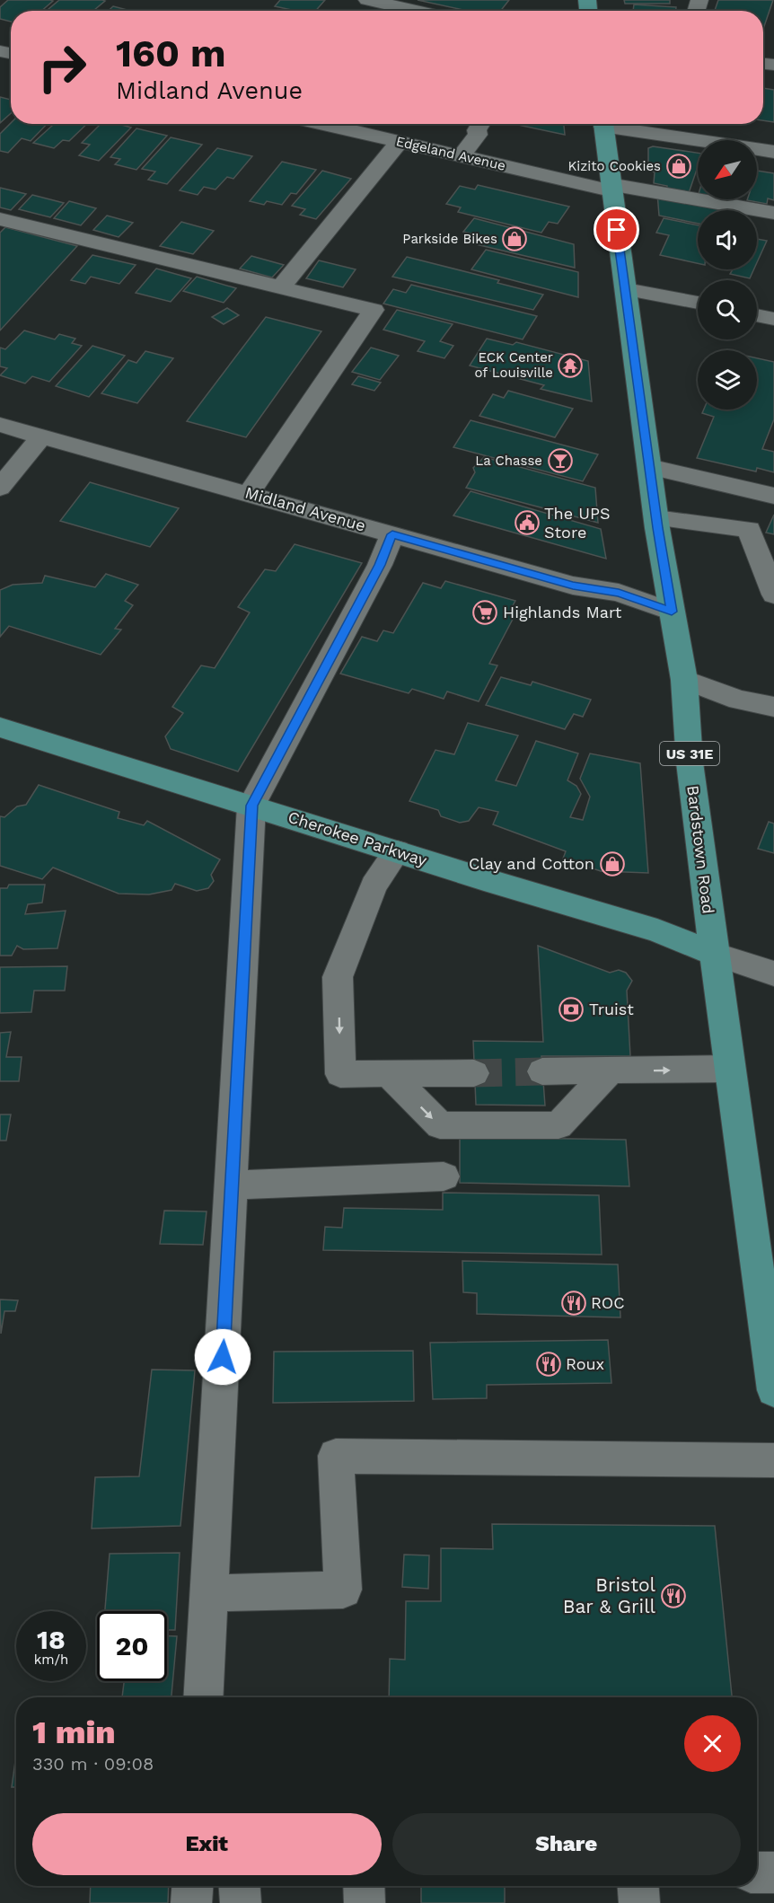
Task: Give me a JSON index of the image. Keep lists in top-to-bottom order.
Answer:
{
  "streets": {
    "main road": ["US 31E", "Cherokee Parkway", "Bardstown Road"],
    "street": ["Edgeland Avenue", "Midland Avenue"]
  },
  "crossings": [
    ["Edgeland Avenue", "Bardstown Road"],
    ["Midland Avenue", "Bardstown Road"],
    ["Cherokee Parkway", "Bardstown Road"]
  ],
  "places": {
    "shop": ["Kizito Cookies", "Parkside Bikes", "Clay and Cotton"],
    "temple": ["ECK Center of Louisville"],
    "bar": ["La Chasse"],
    "public building": ["The UPS Store"],
    "supermarket": ["Highlands Mart"],
    "bank": ["Truist"],
    "restaurant": ["ROC", "Roux", "Bristol Bar & Grill"]
  },
  "north": "bottom left",
  "page": {
    "turn": ["160 m", "Midland Avenue"],
    "speed": "18 km/h",
    "limit": "20",
    "heading": ["1 min", "330 m · 09:08"],
    "buttons": ["Exit", "Share"]
  }
}
